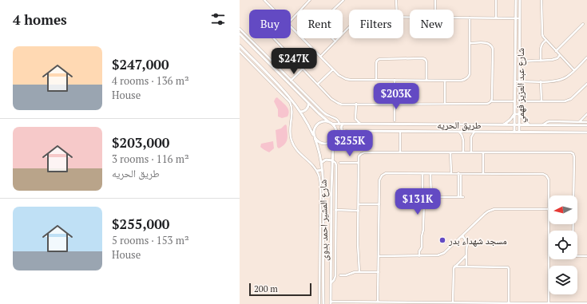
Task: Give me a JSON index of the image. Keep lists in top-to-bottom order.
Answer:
{
  "streets": {
    "street": ["شارع عبد العزيز فهمي", "طريق الحريه", "شارع المشير احمد بدوى"]
  },
  "crossings": [
    ["شارع عبد العزيز فهمي", "طريق الحريه"],
    ["طريق الحريه", "شارع المشير احمد بدوى"]
  ],
  "places": ["مسجد شهداء بدر"],
  "scale_bar": "200 m",
  "north": "left",
  "page": {
    "heading": "4 homes",
    "chip": [
      "Buy",
      "Rent",
      "Filters",
      "New"
    ],
    "list": [
      {
        "name": "$247,000",
        "note": "4 rooms · 136 m² · House"
      },
      {
        "name": "$203,000",
        "note": "3 rooms · 116 m² · طريق الحريه"
      },
      {
        "name": "$255,000",
        "note": "5 rooms · 153 m² · House"
      }
    ],
    "price": [
      "$247K",
      "$203K",
      "$255K",
      "$131K"
    ],
    "scale": "200 m"
  }
}
